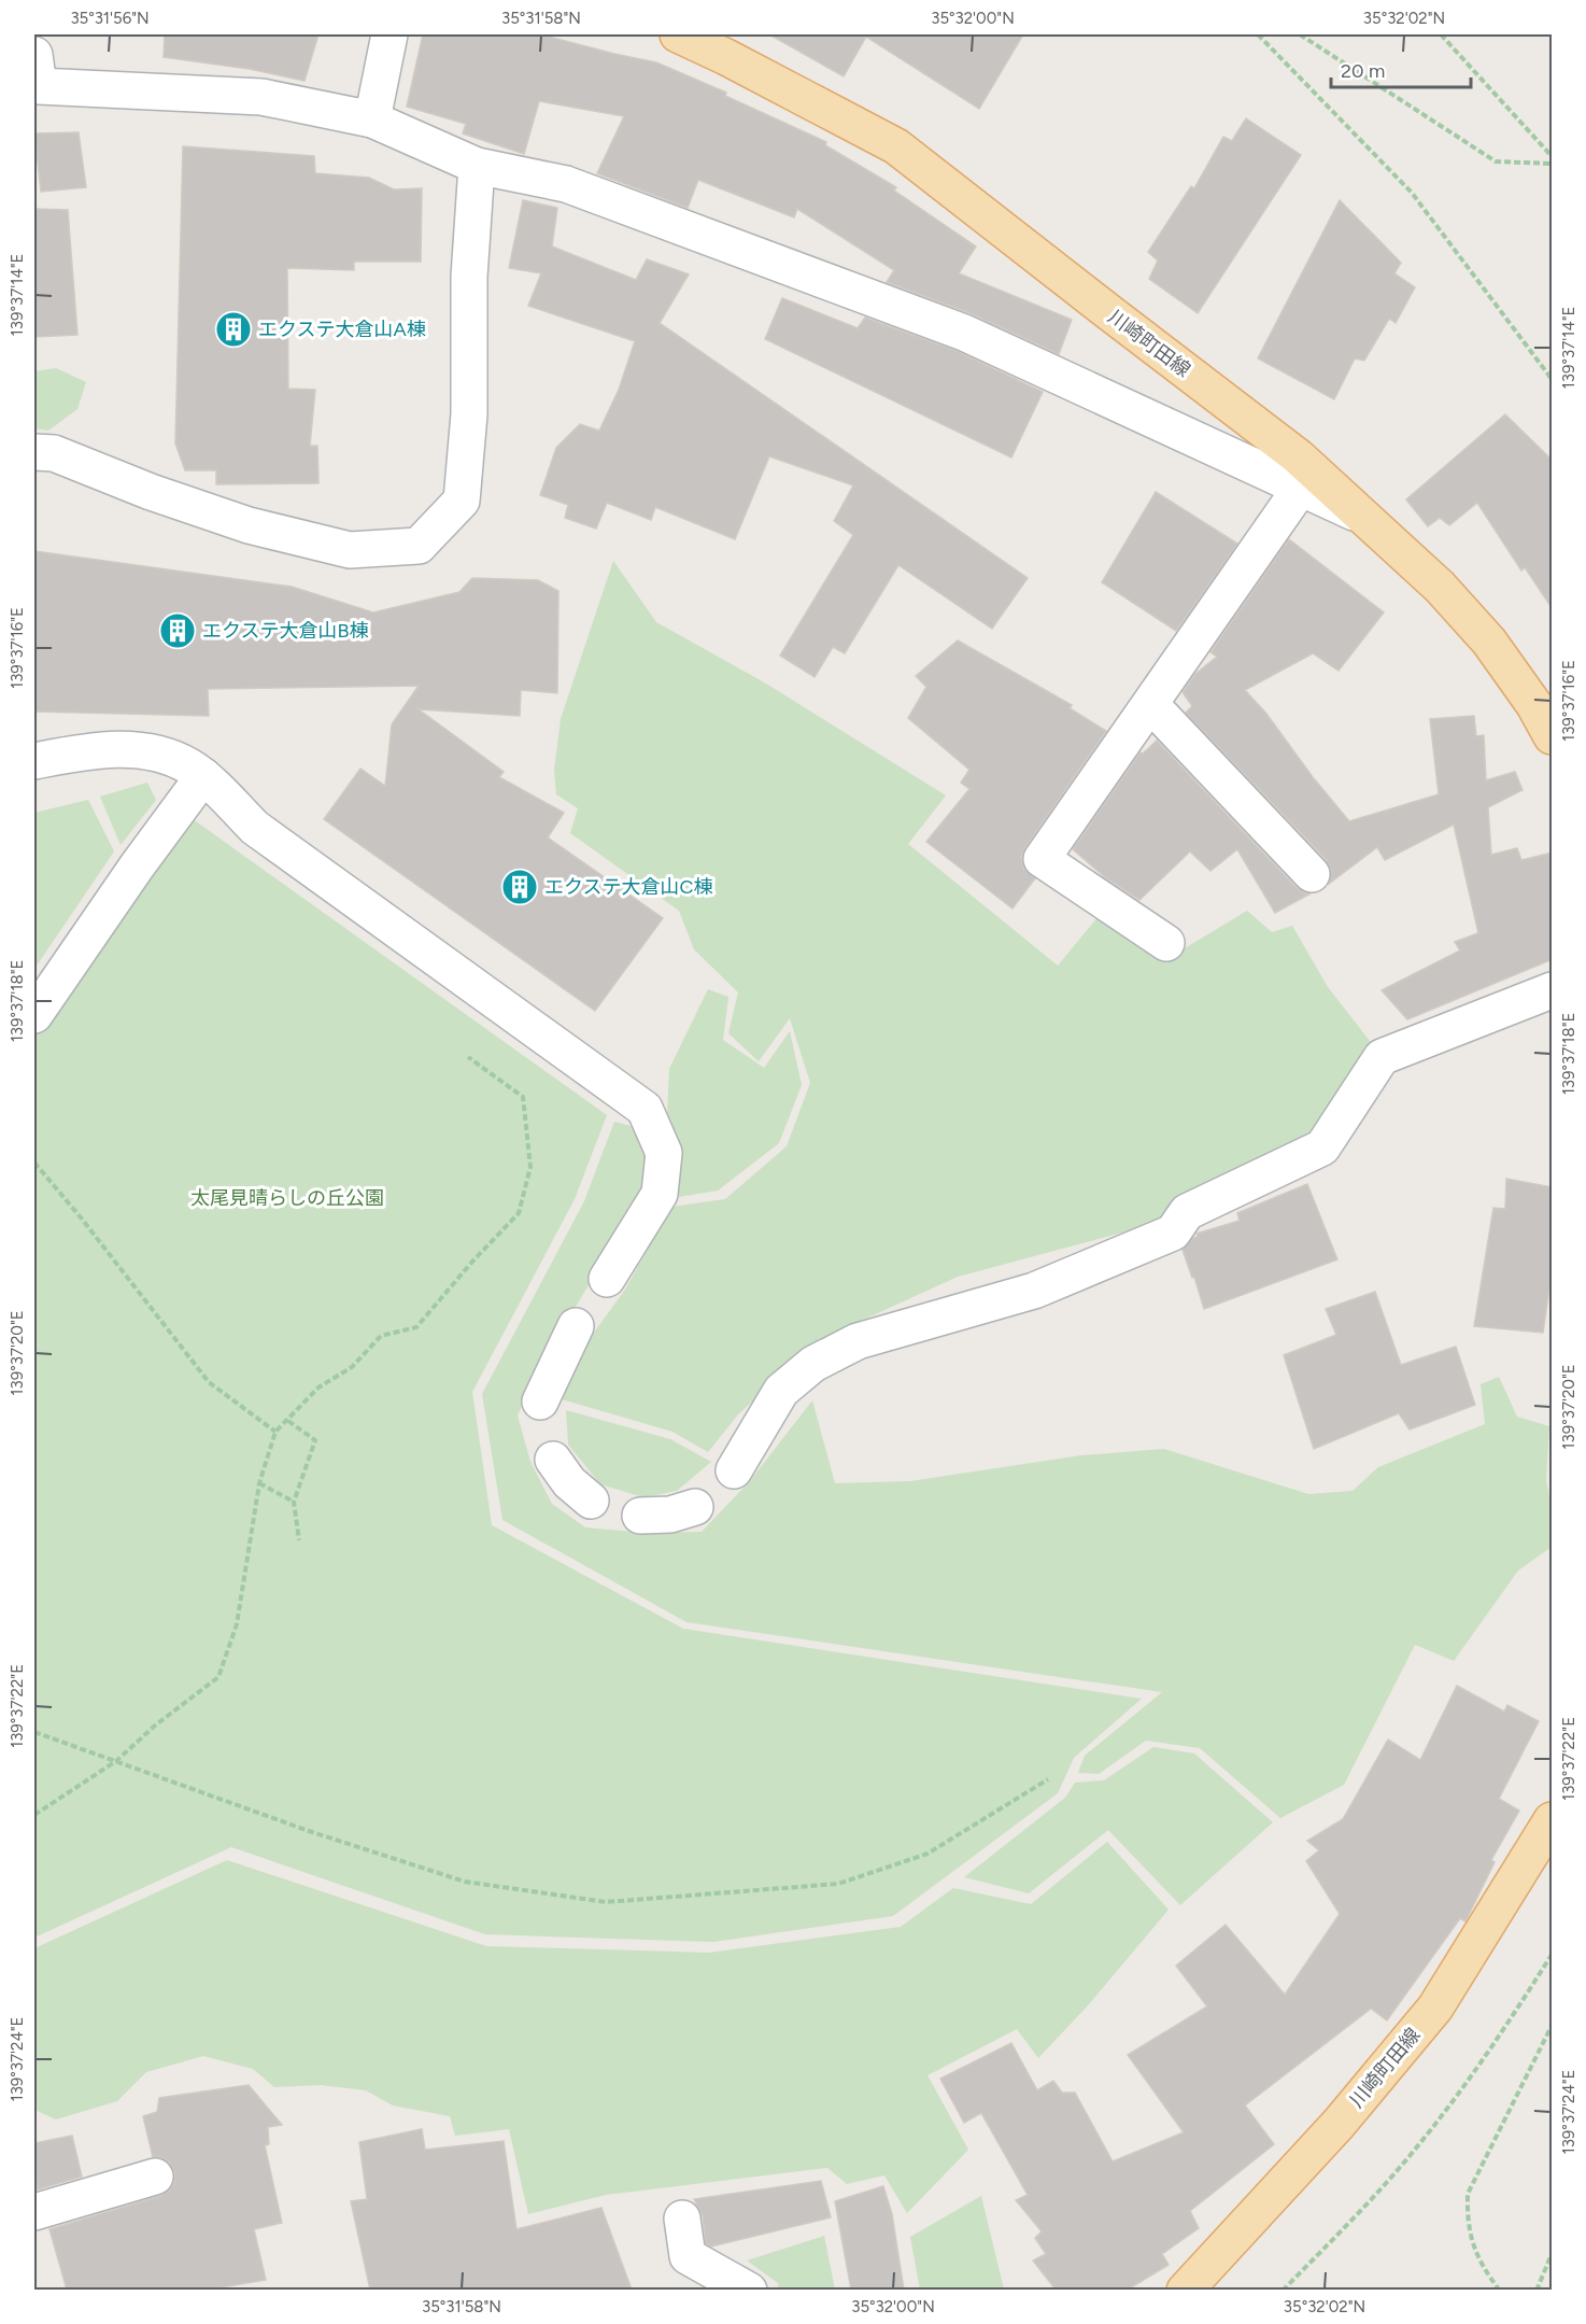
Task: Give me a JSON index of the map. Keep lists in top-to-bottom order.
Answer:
{
  "streets": {
    "main road": ["川崎町田線"]
  },
  "parks": ["太尾見晴らしの丘公園"],
  "places": {
    "building": ["エクステ大倉山A棟", "エクステ大倉山B棟", "エクステ大倉山C棟"]
  },
  "scale_bar": "20 m",
  "coordinates": [
    "35°31'56\"N",
    "35°31'58\"N",
    "35°32'00\"N",
    "35°32'02\"N",
    "139°37'14\"E",
    "139°37'16\"E",
    "139°37'18\"E",
    "139°37'20\"E",
    "139°37'22\"E",
    "139°37'24\"E"
  ]
}
